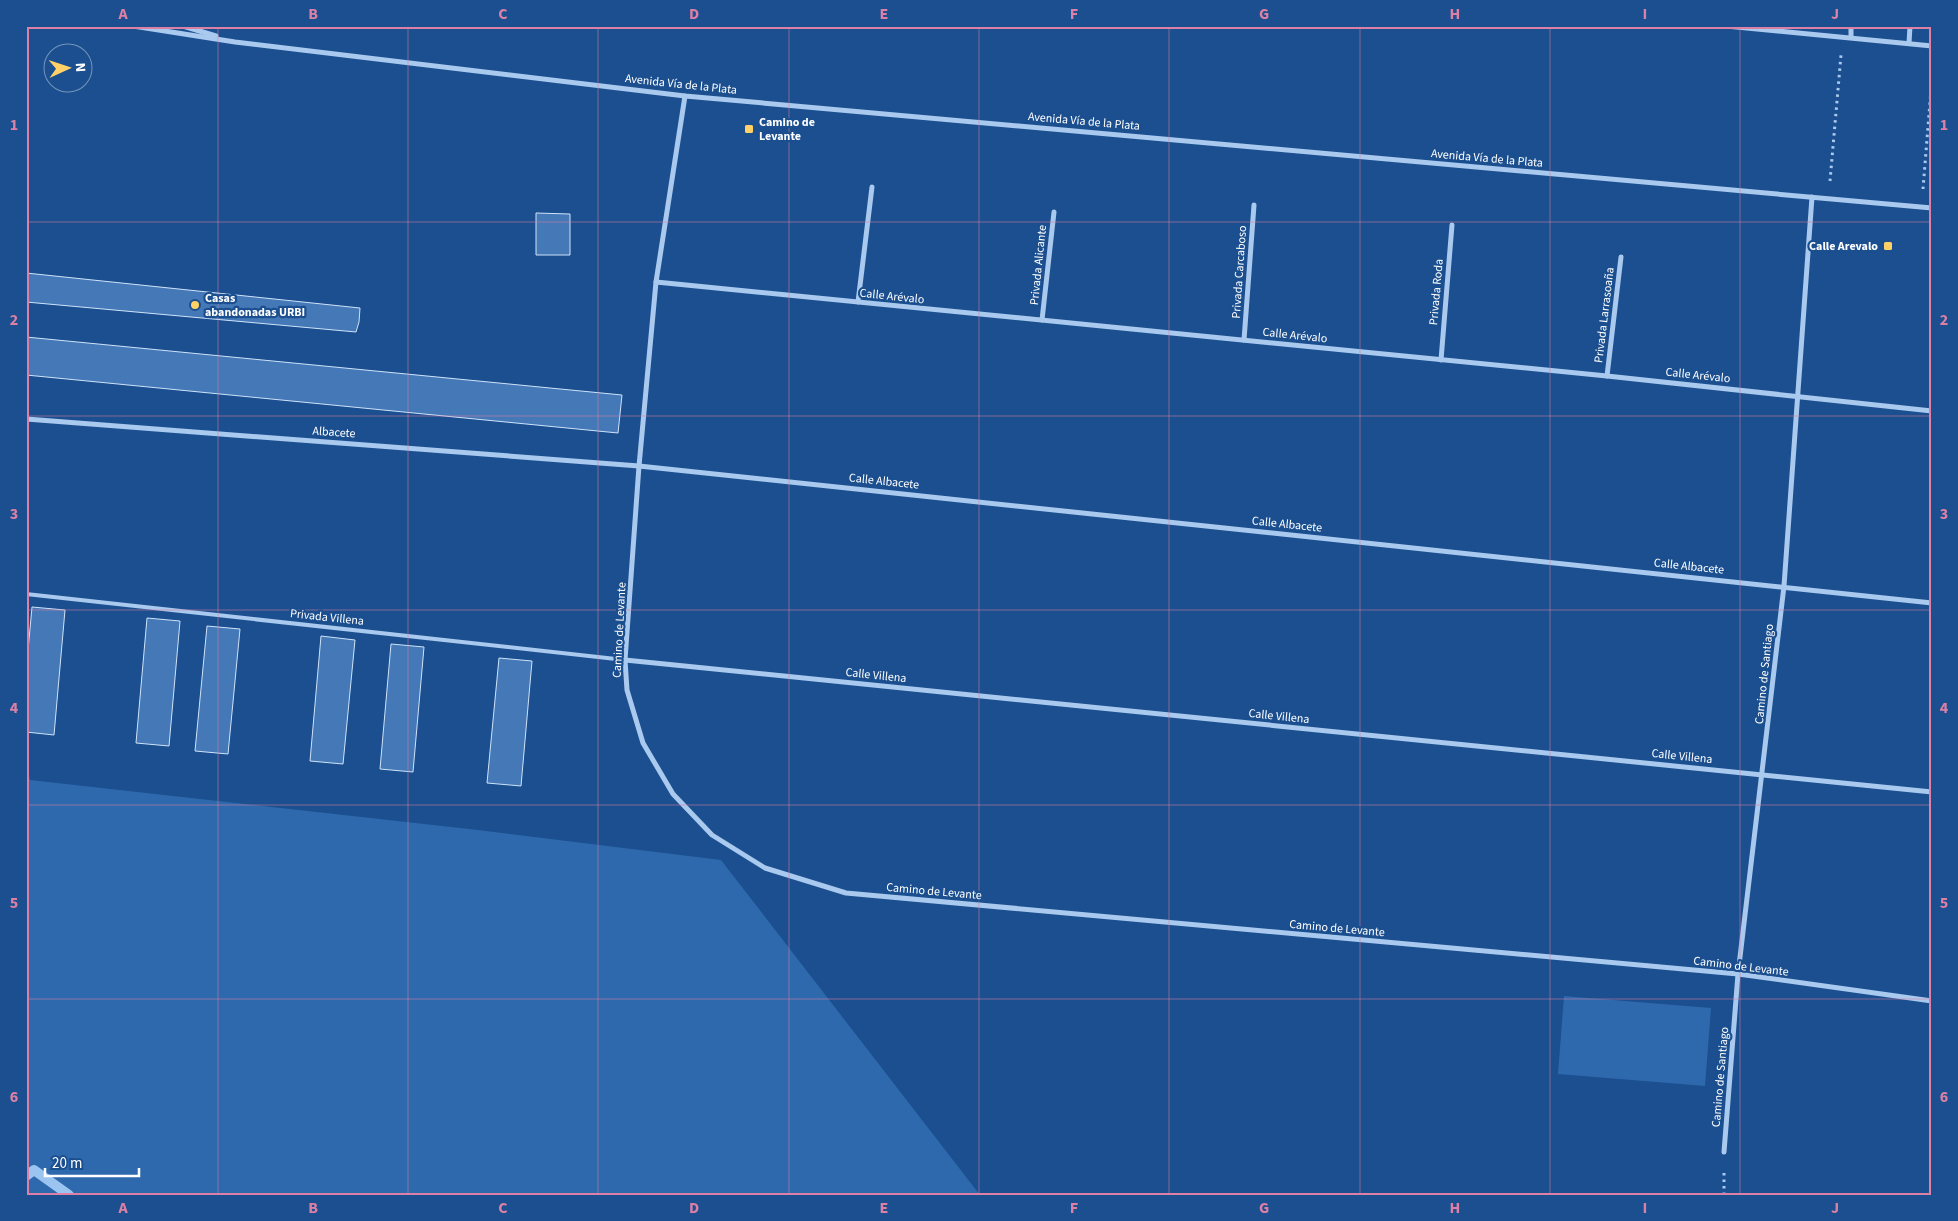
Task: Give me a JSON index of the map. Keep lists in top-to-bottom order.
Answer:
{
  "streets": {
    "street": [
      "Avenida Vía de la Plata",
      "Privada Alicante",
      "Privada Carcaboso",
      "Privada Roda",
      "Calle Arévalo",
      "Privada Larrasoaña",
      "Albacete",
      "Calle Albacete",
      "Camino de Levante",
      "Camino de Santiago",
      "Calle Villena"
    ],
    "lane": ["Privada Villena"]
  },
  "crossings": [
    ["Avenida Vía de la Plata", "Camino de Levante"],
    ["Avenida Vía de la Plata", "Camino de Santiago"],
    ["Privada Alicante", "Calle Arévalo"],
    ["Privada Carcaboso", "Calle Arévalo"],
    ["Privada Roda", "Calle Arévalo"],
    ["Calle Arévalo", "Privada Larrasoaña"],
    ["Calle Arévalo", "Camino de Levante"],
    ["Calle Arévalo", "Camino de Santiago"],
    ["Albacete", "Calle Albacete"],
    ["Albacete", "Camino de Levante"],
    ["Calle Albacete", "Camino de Levante"],
    ["Calle Albacete", "Camino de Santiago"],
    ["Privada Villena", "Camino de Levante"],
    ["Privada Villena", "Calle Villena"],
    ["Camino de Levante", "Camino de Santiago"],
    ["Camino de Levante", "Calle Villena"],
    ["Camino de Santiago", "Calle Villena"]
  ],
  "places": {
    "transit": ["Camino de Levante", "Calle Arevalo"],
    "other": ["Casas abandonadas URBI"]
  },
  "scale_bar": "20 m",
  "north": "right",
  "grid": {
    "columns": [
      "A",
      "B",
      "C",
      "D",
      "E",
      "F",
      "G",
      "H",
      "I",
      "J"
    ],
    "rows": [
      "1",
      "2",
      "3",
      "4",
      "5",
      "6"
    ]
  }
}
